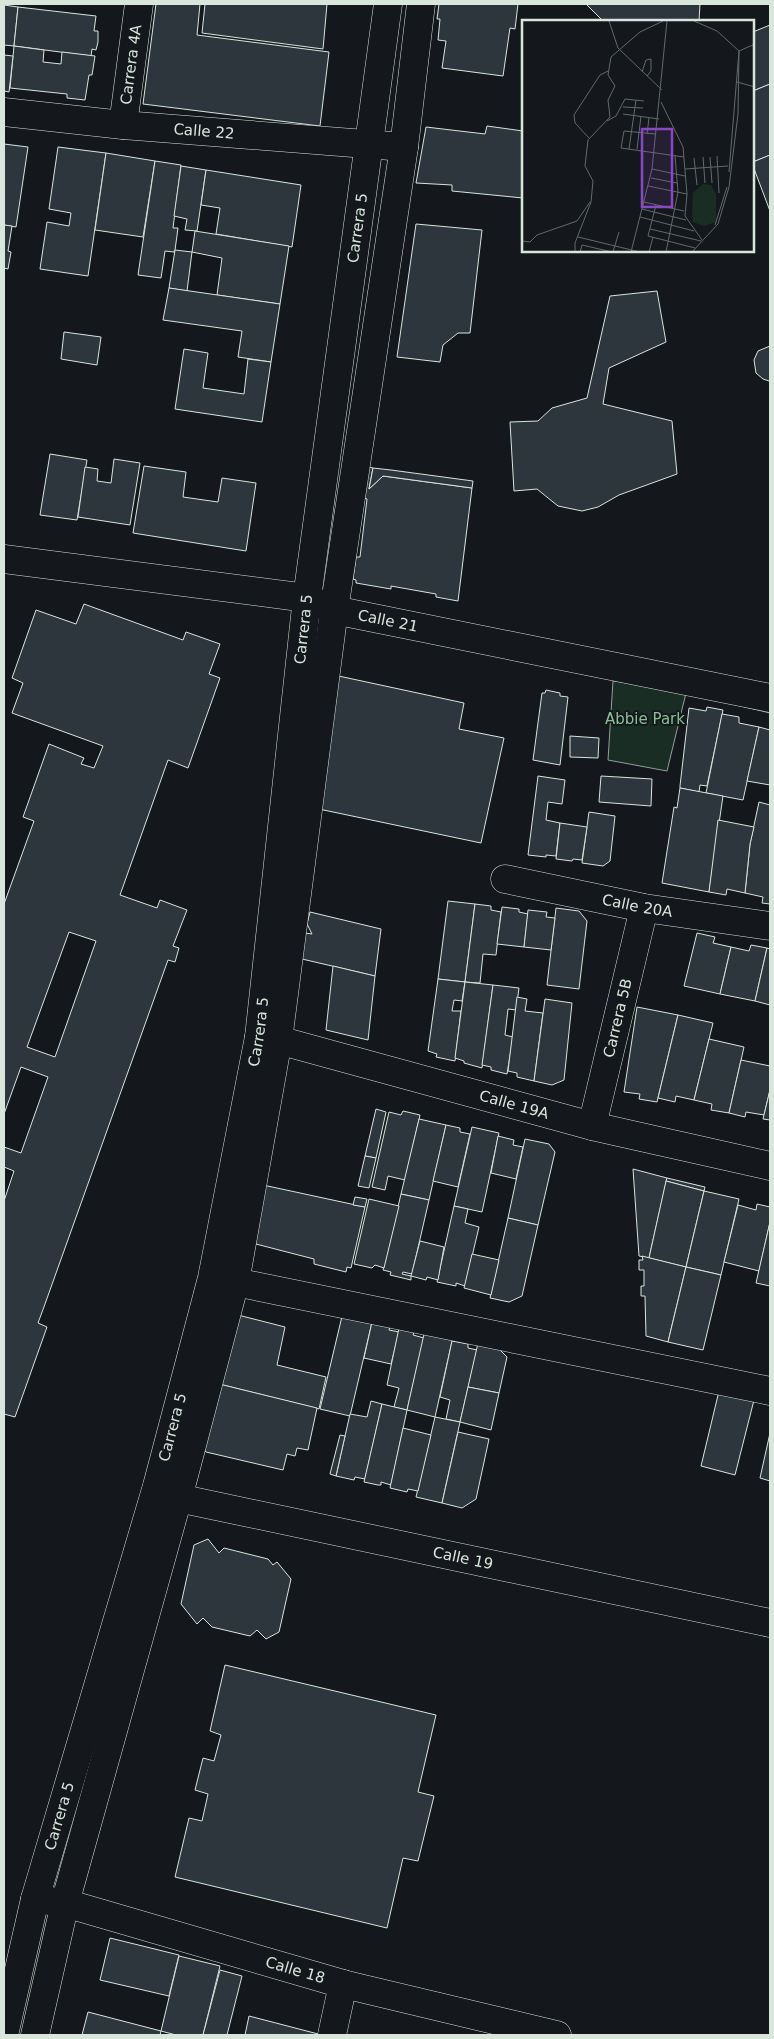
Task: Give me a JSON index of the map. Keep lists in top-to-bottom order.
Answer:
{
  "streets": {
    "street": [
      "Carrera 4A",
      "Calle 22",
      "Carrera 5",
      "Calle 21",
      "Calle 20A",
      "Carrera 5B",
      "Calle 19A",
      "Calle 19",
      "Calle 18"
    ]
  },
  "crossings": [
    ["Carrera 4A", "Calle 22"],
    ["Calle 22", "Carrera 5"],
    ["Carrera 5", "Calle 21"],
    ["Carrera 5", "Calle 19A"],
    ["Carrera 5", "Calle 19"],
    ["Carrera 5", "Calle 18"],
    ["Calle 20A", "Carrera 5B"],
    ["Carrera 5B", "Calle 19A"]
  ],
  "parks": ["Abbie Park"]
}
